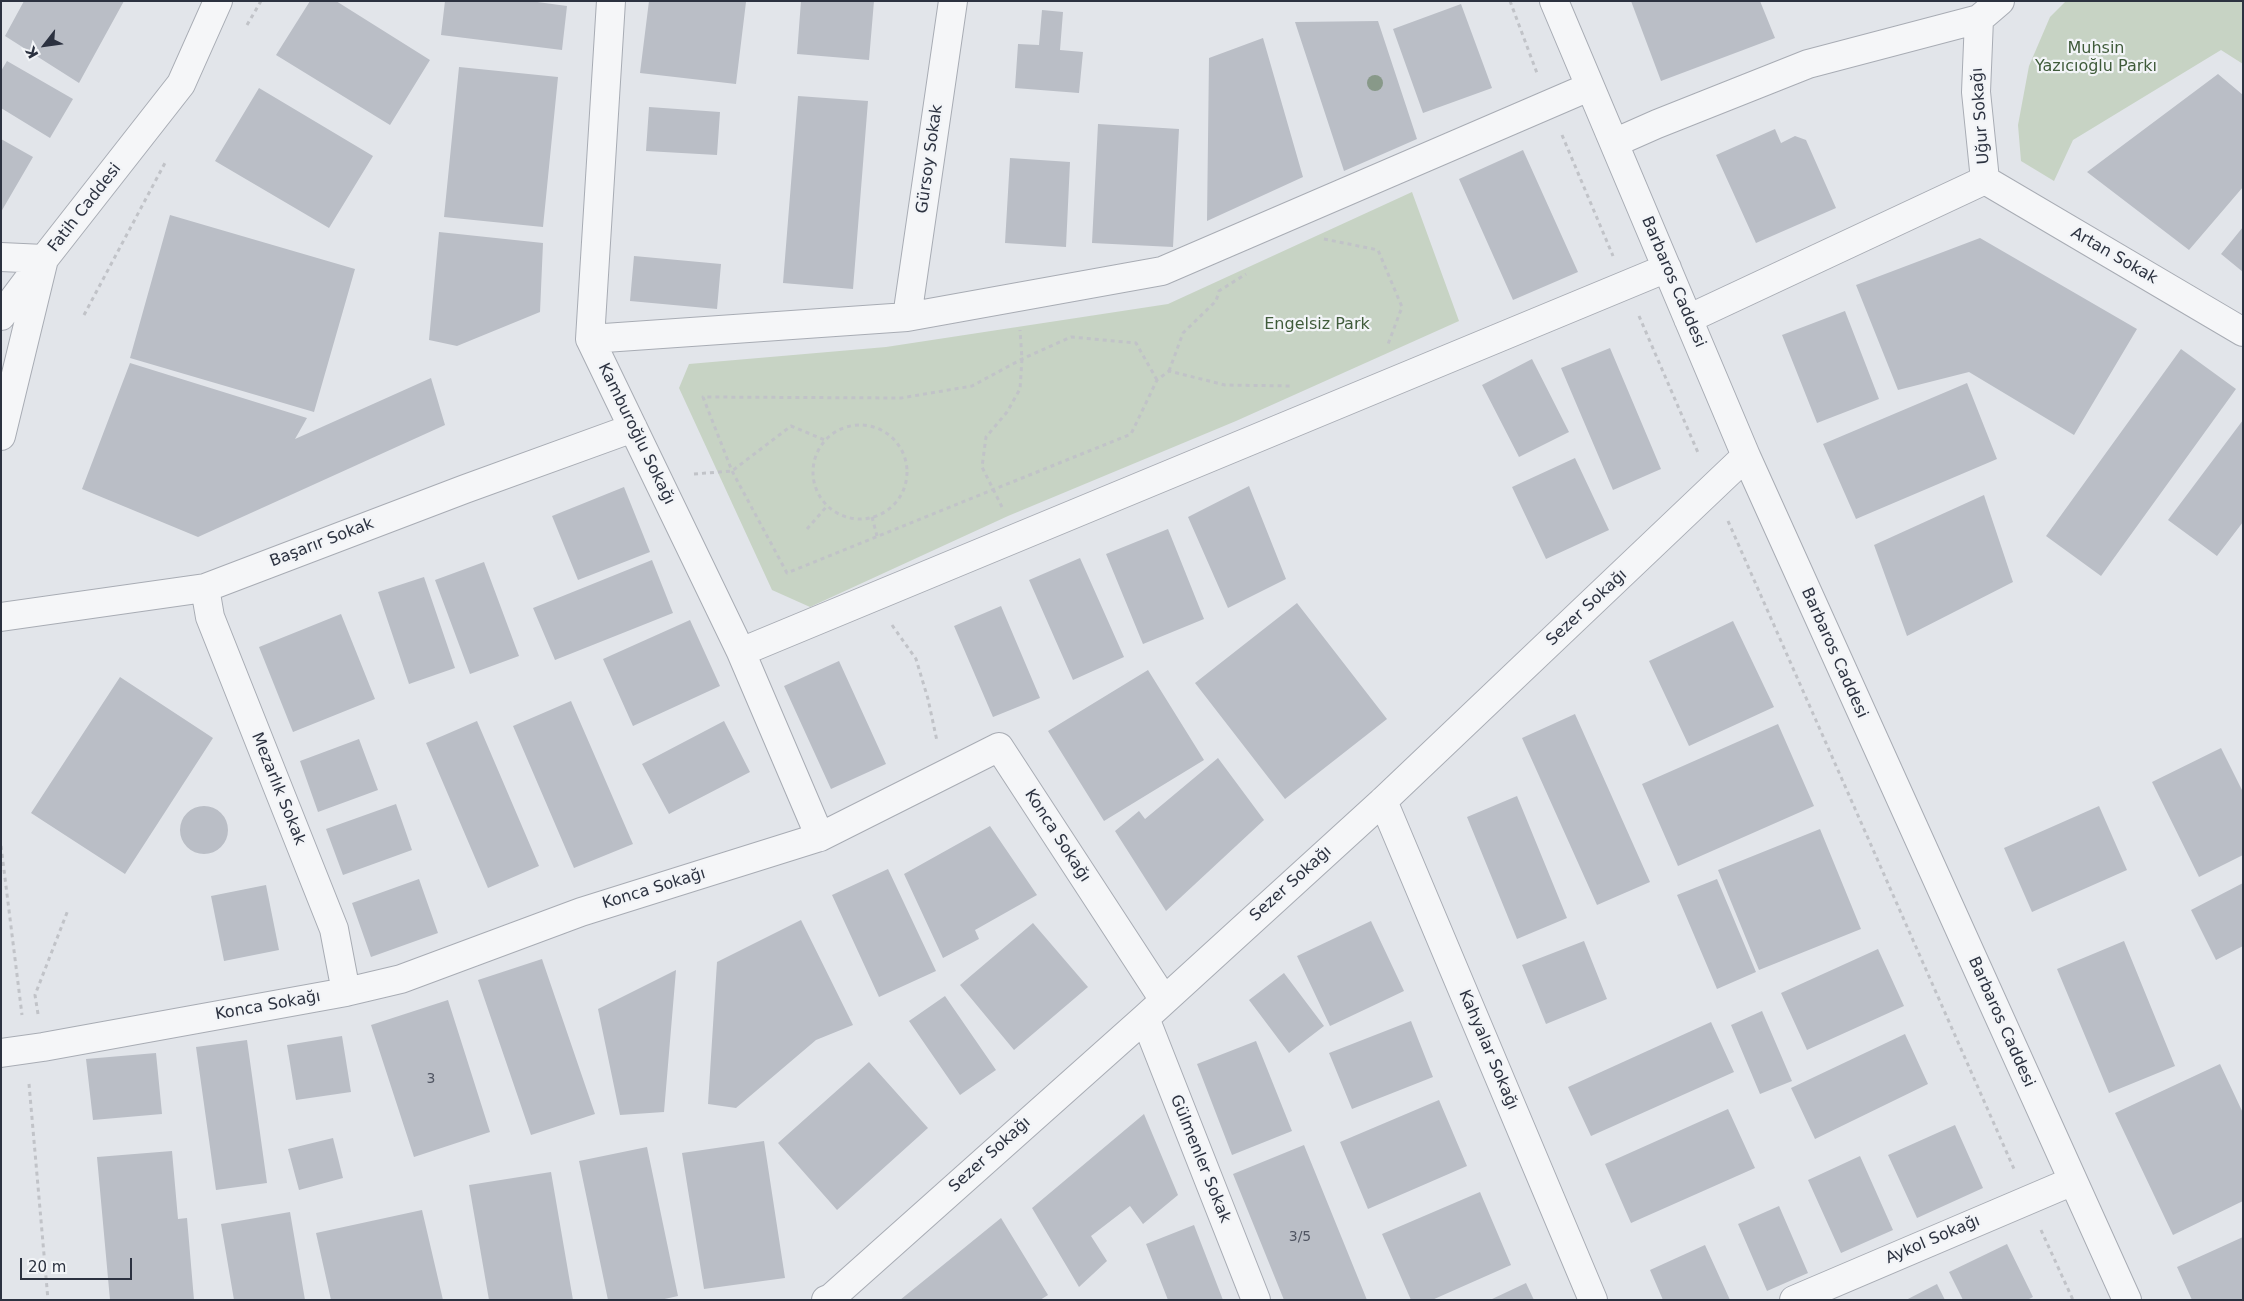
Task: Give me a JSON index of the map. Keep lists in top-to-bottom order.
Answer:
{
  "streets": {
    "street": [
      "Uğur Sokağı",
      "Gürsoy Sokak",
      "Fatih Caddesi",
      "Artan Sokak",
      "Barbaros Caddesi",
      "Kamburoğlu Sokağı",
      "Başarır Sokak",
      "Sezer Sokağı",
      "Mezarlık Sokak",
      "Konca Sokağı",
      "Kahyalar Sokağı",
      "Gülmenler Sokak",
      "Aykol Sokağı"
    ]
  },
  "crossings": [
    ["Uğur Sokağı", "Artan Sokak"],
    ["Barbaros Caddesi", "Sezer Sokağı"],
    ["Barbaros Caddesi", "Aykol Sokağı"],
    ["Kamburoğlu Sokağı", "Başarır Sokak"],
    ["Kamburoğlu Sokağı", "Konca Sokağı"],
    ["Başarır Sokak", "Mezarlık Sokak"],
    ["Sezer Sokağı", "Konca Sokağı"],
    ["Sezer Sokağı", "Kahyalar Sokağı"],
    ["Sezer Sokağı", "Gülmenler Sokak"],
    ["Mezarlık Sokak", "Konca Sokağı"],
    ["Konca Sokağı", "Gülmenler Sokak"]
  ],
  "parks": ["Muhsin Yazıcıoğlu Parkı", "Engelsiz Park"],
  "house_numbers": ["3", "3/5"],
  "scale_bar": "20 m",
  "north": "bottom left"
}
